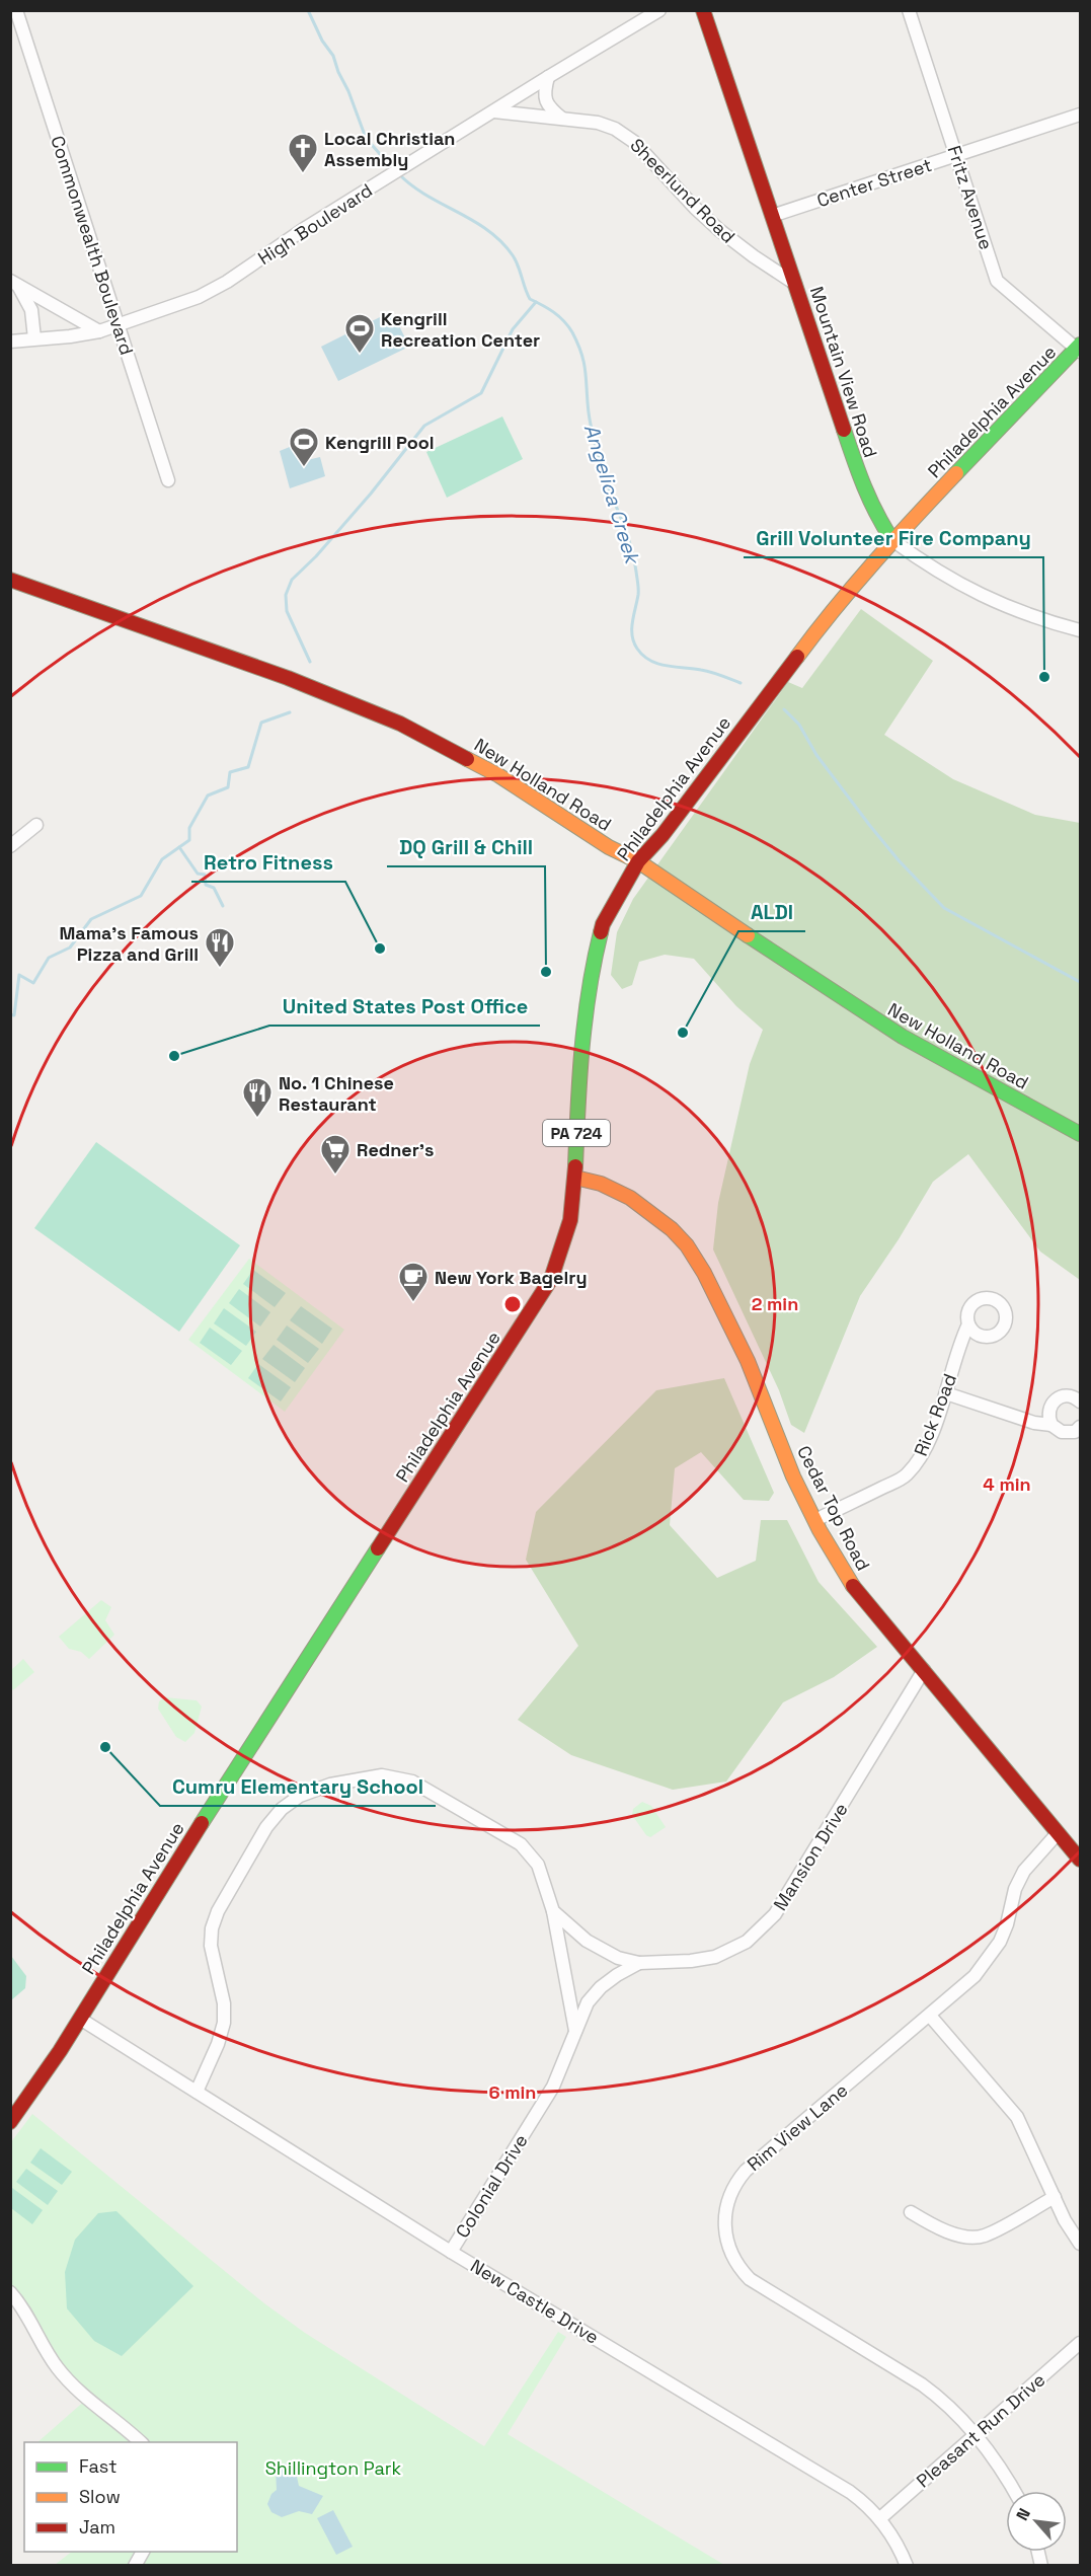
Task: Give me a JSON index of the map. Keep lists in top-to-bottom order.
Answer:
{
  "streets": {
    "main road": [
      "Mountain View Road",
      "Philadelphia Avenue",
      "New Holland Road",
      "PA 724",
      "Cedar Top Road"
    ],
    "street": [
      "Center Street",
      "Sheerlund Road",
      "Fritz Avenue",
      "High Boulevard",
      "Commonwealth Boulevard",
      "Rick Road",
      "Mansion Drive",
      "Rim View Lane",
      "Colonial Drive",
      "New Castle Drive",
      "Pleasant Run Drive"
    ]
  },
  "crossings": [
    ["Center Street", "Fritz Avenue"],
    ["Center Street", "Mountain View Road"],
    ["Sheerlund Road", "High Boulevard"],
    ["Sheerlund Road", "Mountain View Road"],
    ["Fritz Avenue", "Philadelphia Avenue"],
    ["High Boulevard", "Commonwealth Boulevard"],
    ["Mountain View Road", "Philadelphia Avenue"],
    ["Philadelphia Avenue", "New Holland Road"],
    ["Philadelphia Avenue", "Cedar Top Road"],
    ["Philadelphia Avenue", "New Castle Drive"],
    ["Rick Road", "Cedar Top Road"],
    ["Cedar Top Road", "Mansion Drive"],
    ["Cedar Top Road", "Rim View Lane"],
    ["Mansion Drive", "Colonial Drive"],
    ["Rim View Lane", "Pleasant Run Drive"],
    ["Colonial Drive", "New Castle Drive"],
    ["New Castle Drive", "Pleasant Run Drive"]
  ],
  "water": ["Angelica Creek"],
  "parks": ["Shillington Park"],
  "places": {
    "church": ["Local Christian Assembly"],
    "sports": ["Kengrill Recreation Center", "Kengrill Pool"],
    "other": [
      "Grill Volunteer Fire Company",
      "Retro Fitness",
      "DQ Grill & Chill",
      "ALDI",
      "United States Post Office",
      "Cumru Elementary School"
    ],
    "restaurant": ["Mama's Famous Pizza and Grill", "No. 1 Chinese Restaurant"],
    "supermarket": ["Redner's"],
    "cafe": ["New York Bagelry"]
  },
  "legend": ["Fast", "Slow", "Jam"],
  "north": "top left",
  "rings": ["2 min", "4 min", "6 min"]
}
